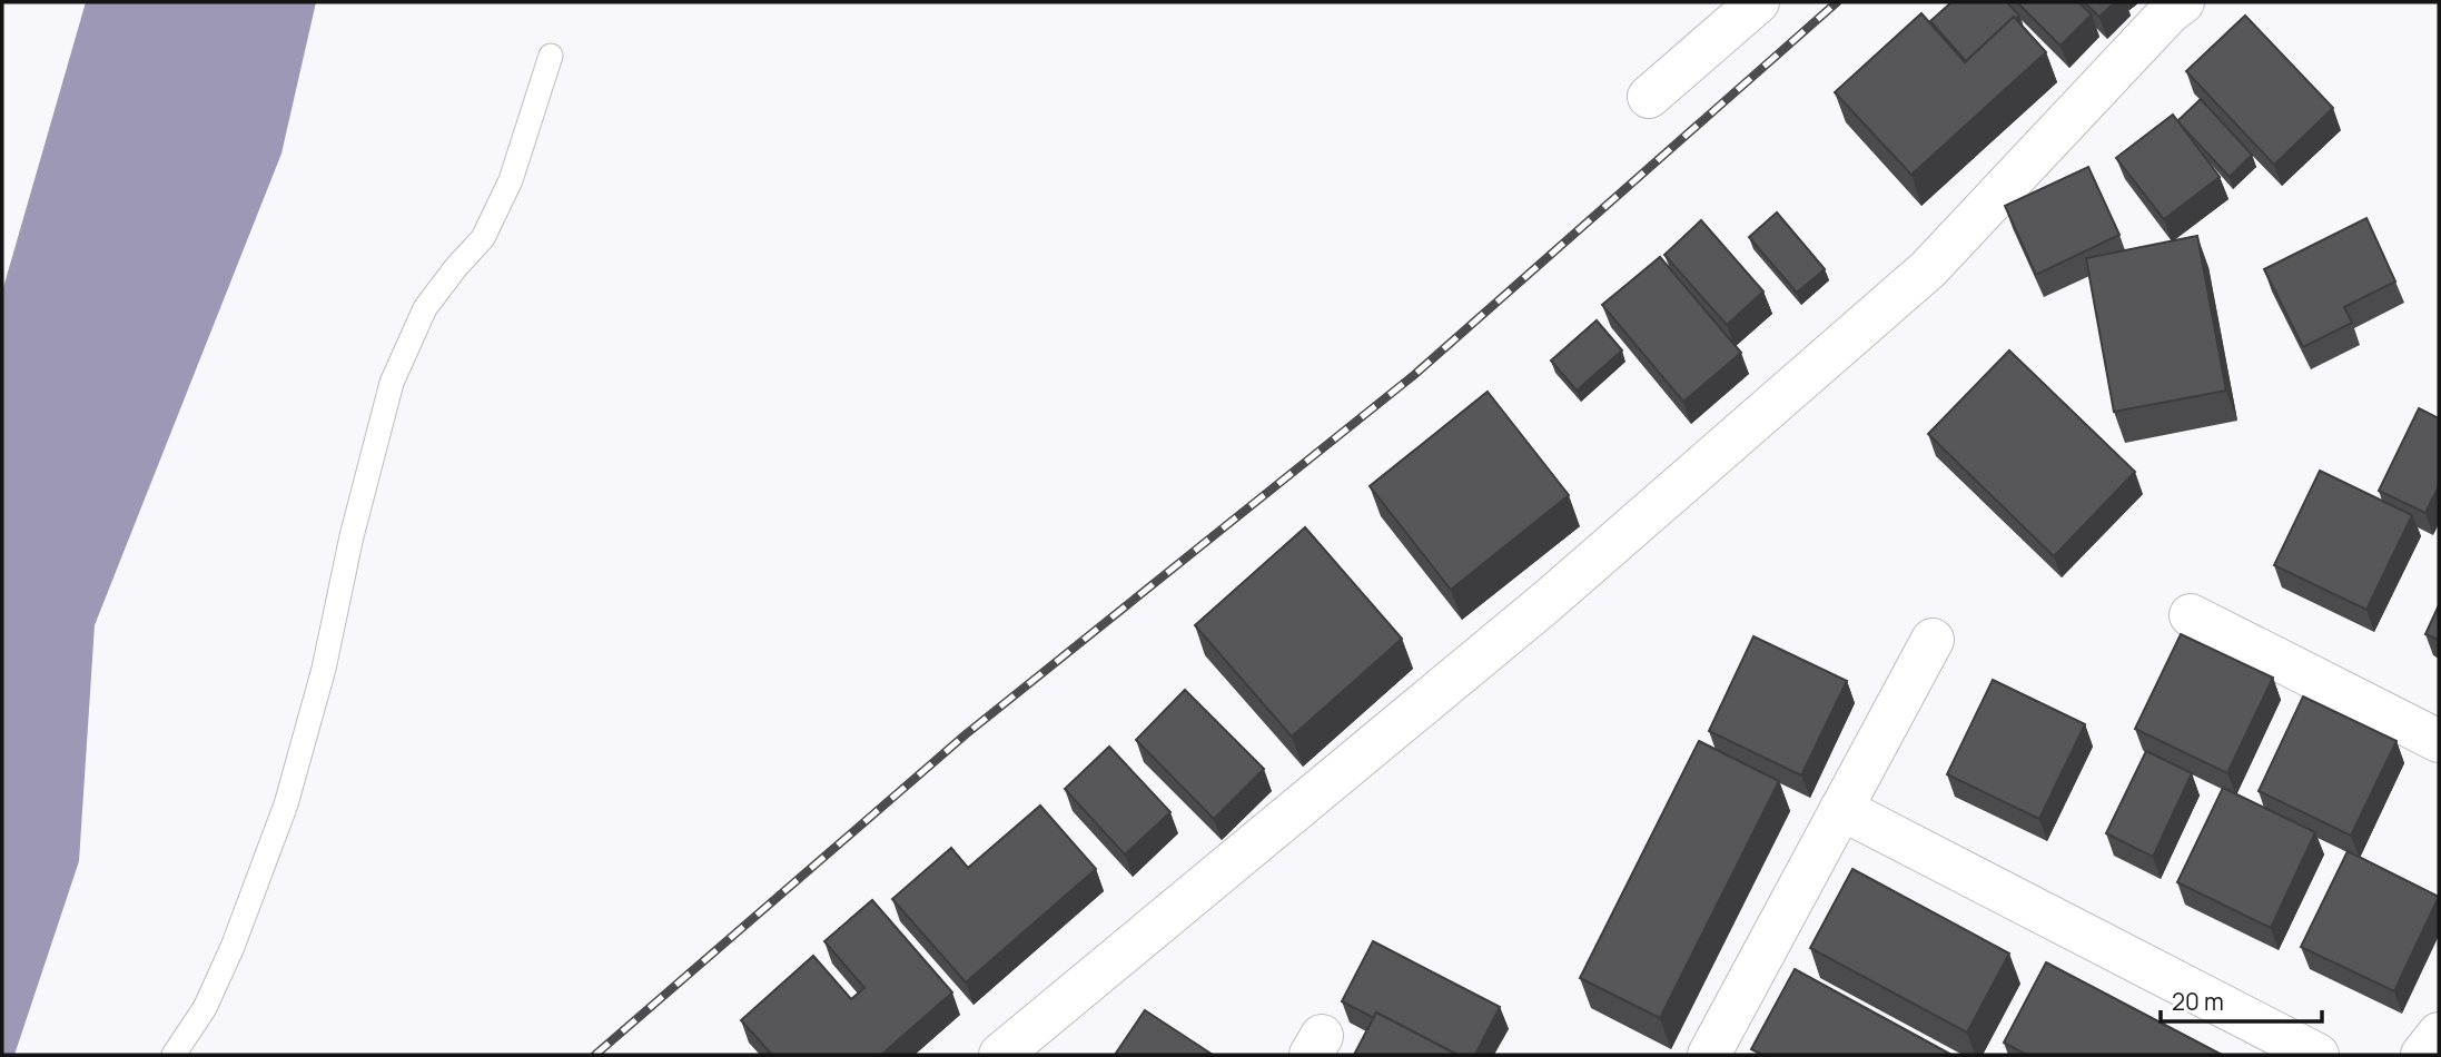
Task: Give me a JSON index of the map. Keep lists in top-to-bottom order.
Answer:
{
  "scale_bar": "20 m"
}
